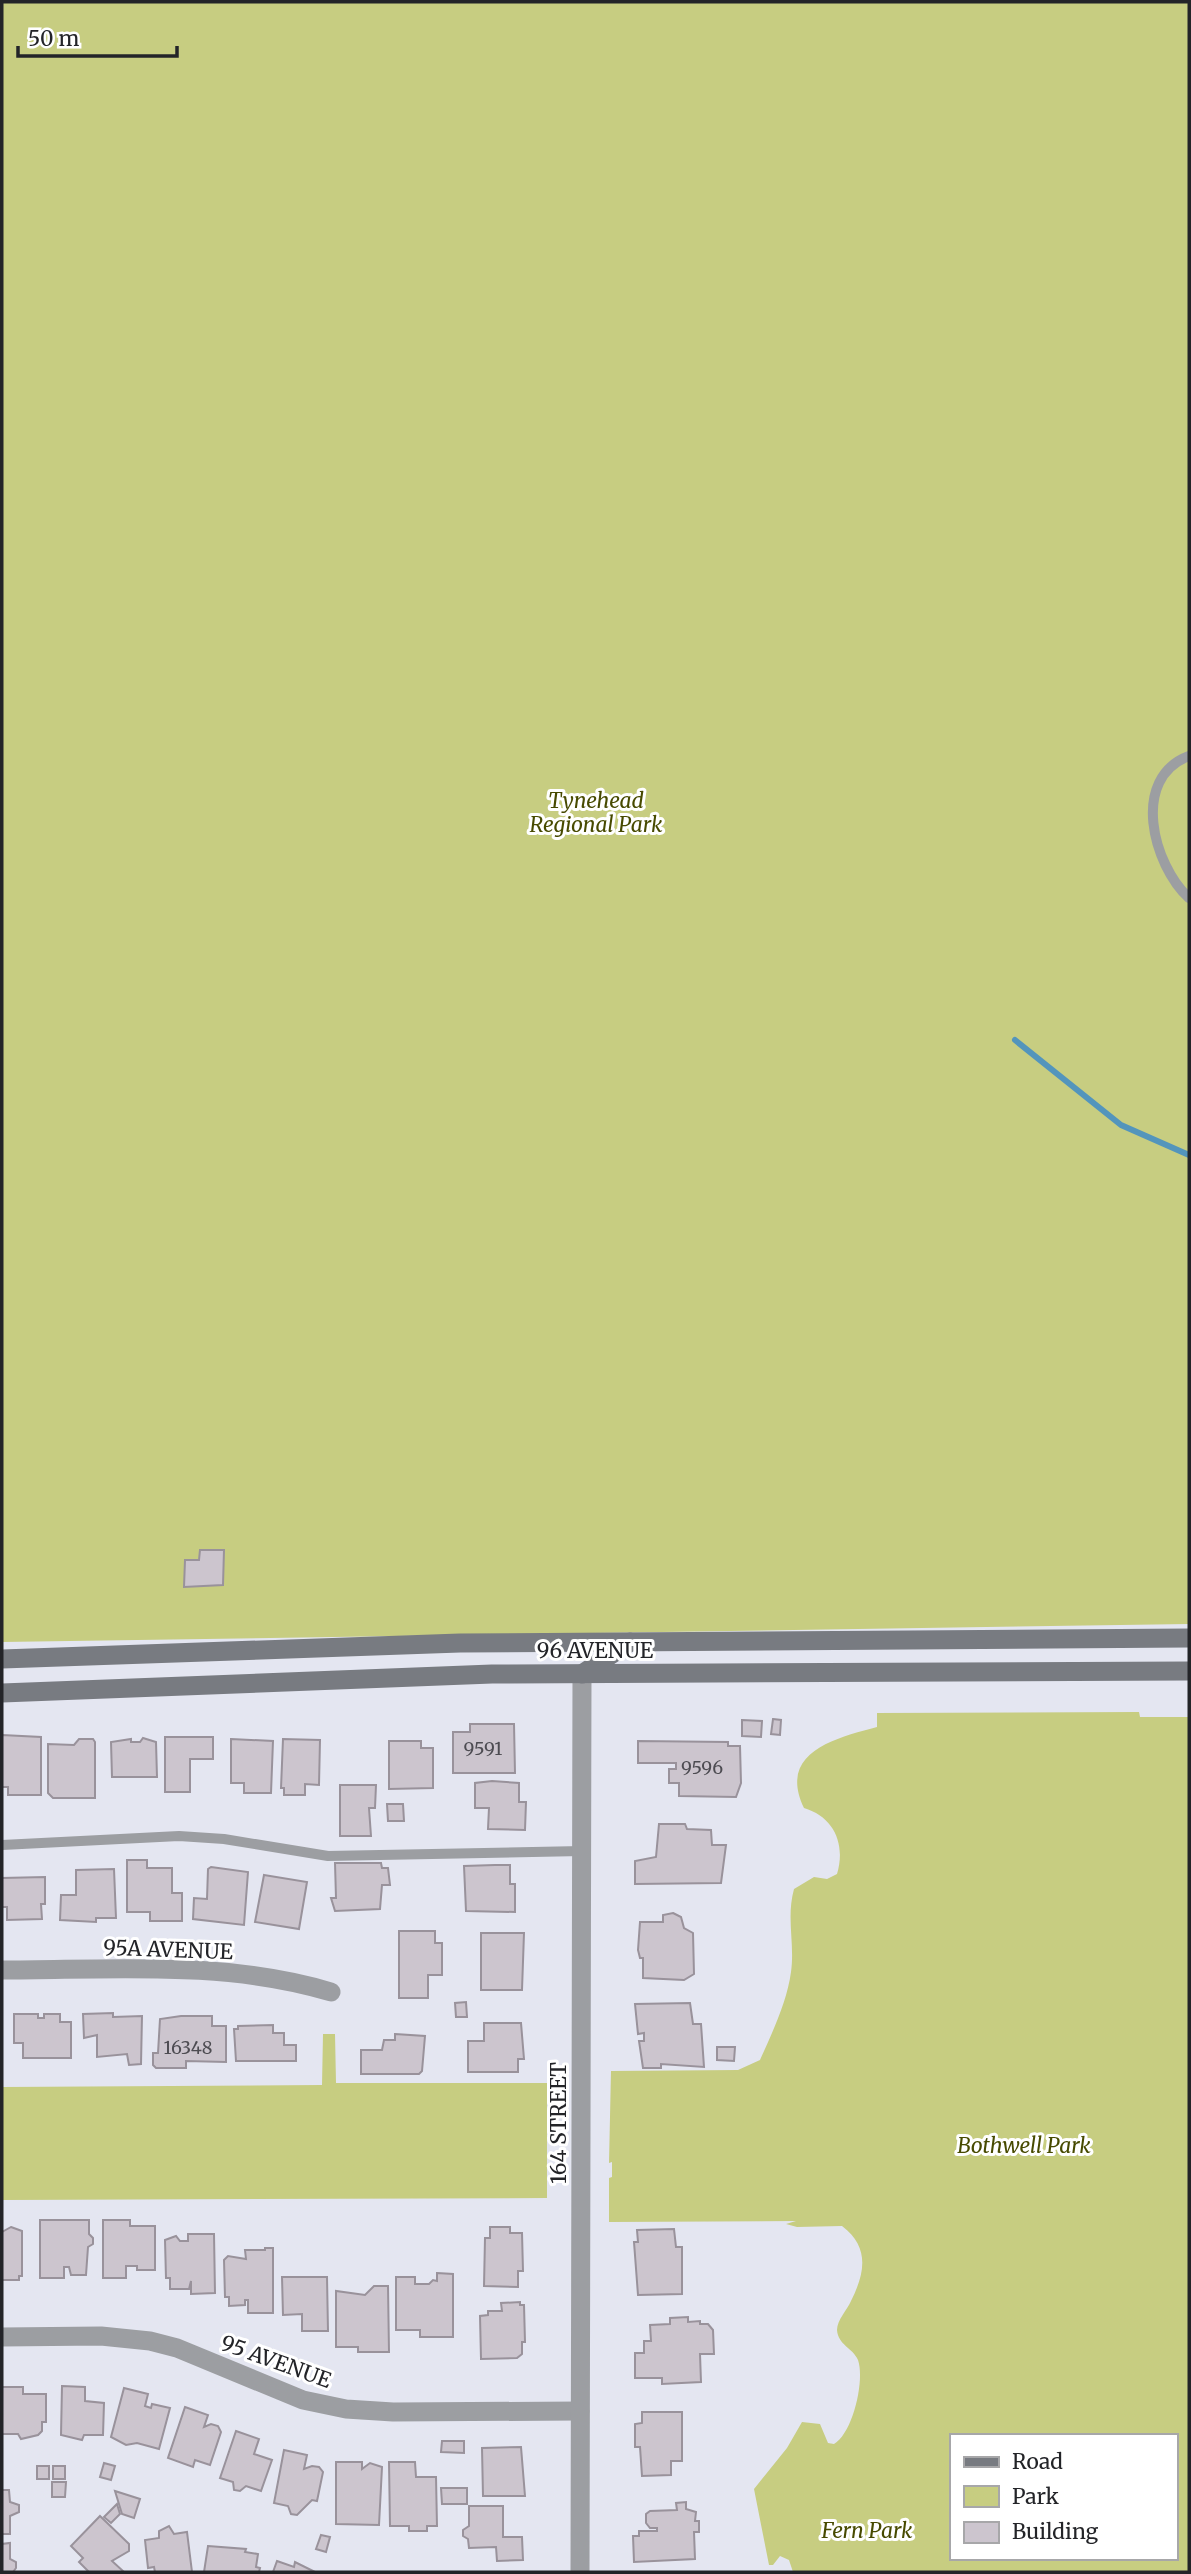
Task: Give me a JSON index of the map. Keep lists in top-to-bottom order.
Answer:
{
  "streets": {
    "main road": ["96 AVENUE"],
    "street": ["95A AVENUE", "164 STREET", "95 AVENUE"]
  },
  "crossings": [
    ["96 AVENUE", "164 STREET"],
    ["164 STREET", "95 AVENUE"]
  ],
  "parks": ["Tynehead Regional Park", "Bothwell Park", "Fern Park"],
  "house_numbers": ["9591", "9596", "16348"],
  "legend": ["Road", "Park", "Building"],
  "scale_bar": "50 m"
}
